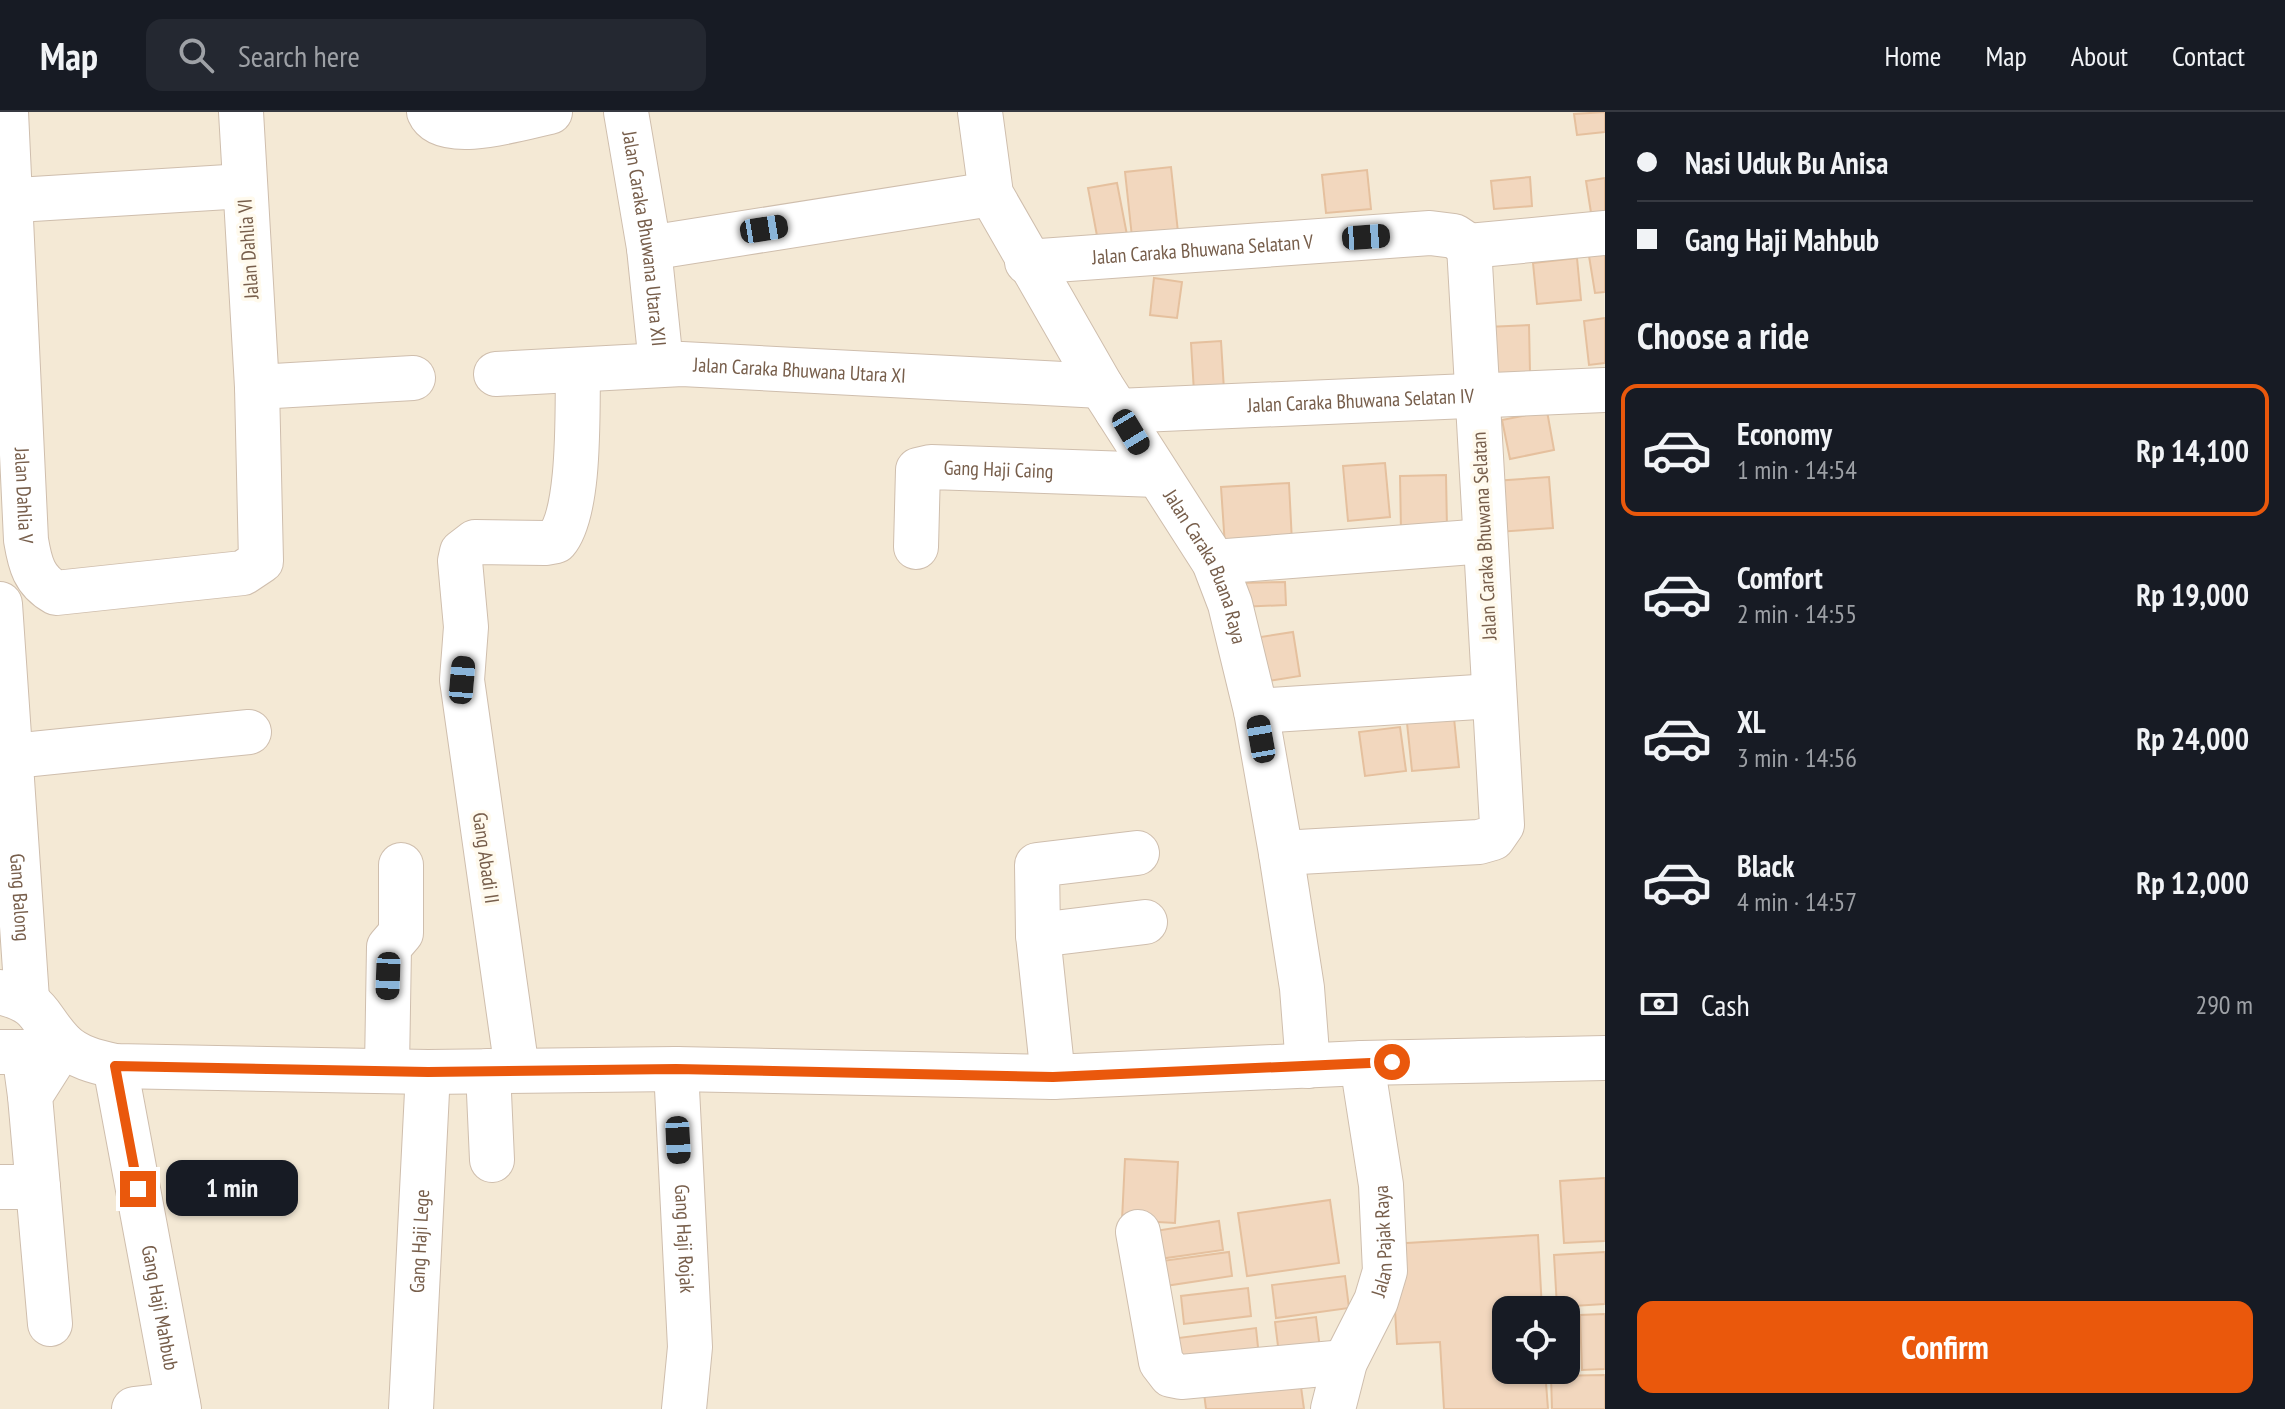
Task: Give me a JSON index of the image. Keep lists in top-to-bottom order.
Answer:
{
  "streets": {
    "street": [
      "Jalan Caraka Bhuwana Utara XII",
      "Jalan Dahlia VI",
      "Jalan Caraka Bhuwana Selatan V",
      "Jalan Caraka Bhuwana Utara XI",
      "Jalan Caraka Bhuwana Selatan IV",
      "Gang Haji Caing",
      "Jalan Dahlia V",
      "Jalan Caraka Bhuwana Selatan",
      "Jalan Caraka Buana Raya",
      "Gang Abadi II",
      "Gang Balong",
      "Gang Haji Rojak",
      "Gang Haji Lege",
      "Jalan Pajak Raya",
      "Gang Haji Mahbub"
    ]
  },
  "crossings": [
    ["Jalan Caraka Bhuwana Utara XII", "Jalan Caraka Bhuwana Utara XI"],
    ["Jalan Dahlia VI", "Jalan Dahlia V"],
    ["Jalan Caraka Bhuwana Selatan V", "Jalan Caraka Bhuwana Selatan"],
    ["Jalan Caraka Bhuwana Selatan V", "Jalan Caraka Buana Raya"],
    ["Jalan Caraka Bhuwana Utara XI", "Jalan Caraka Bhuwana Selatan IV"],
    ["Jalan Caraka Bhuwana Utara XI", "Jalan Caraka Buana Raya"],
    ["Jalan Caraka Bhuwana Utara XI", "Gang Abadi II"],
    ["Jalan Caraka Bhuwana Selatan IV", "Jalan Caraka Bhuwana Selatan"],
    ["Jalan Caraka Bhuwana Selatan IV", "Jalan Caraka Buana Raya"],
    ["Gang Haji Caing", "Jalan Caraka Buana Raya"],
    ["Jalan Caraka Bhuwana Selatan", "Jalan Caraka Buana Raya"]
  ],
  "page": {
    "header": "Map",
    "search": "Search here",
    "nav": [
      "Home",
      "Map",
      "About",
      "Contact"
    ],
    "banner": ["Nasi Uduk Bu Anisa", "Gang Haji Mahbub"],
    "heading": "Choose a ride",
    "list": [
      {
        "name": "Economy",
        "note": "1 min · 14:54",
        "value": "Rp 14,100"
      },
      {
        "name": "Comfort",
        "note": "2 min · 14:55",
        "value": "Rp 19,000"
      },
      {
        "name": "XL",
        "note": "3 min · 14:56",
        "value": "Rp 24,000"
      },
      {
        "name": "Black",
        "note": "4 min · 14:57",
        "value": "Rp 12,000"
      }
    ],
    "pay": ["Cash", "290 m"],
    "bubble": "1 min",
    "buttons": "Confirm"
  }
}
